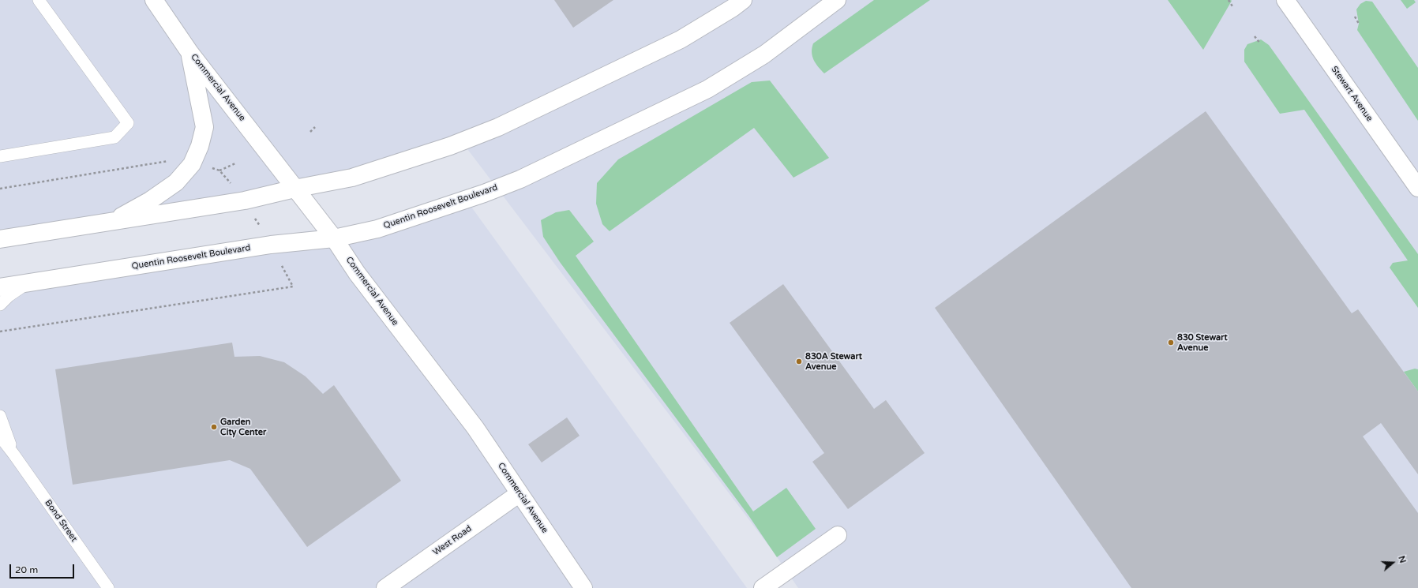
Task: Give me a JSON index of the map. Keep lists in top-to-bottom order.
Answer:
{
  "streets": {
    "street": [
      "Commercial Avenue",
      "Stewart Avenue",
      "Quentin Roosevelt Boulevard",
      "West Road"
    ],
    "lane": ["Bond Street"]
  },
  "crossings": [
    ["Commercial Avenue", "Quentin Roosevelt Boulevard"],
    ["Commercial Avenue", "West Road"]
  ],
  "places": ["830 Stewart Avenue", "830A Stewart Avenue", "Garden City Center"],
  "scale_bar": "20 m",
  "north": "right"
}
